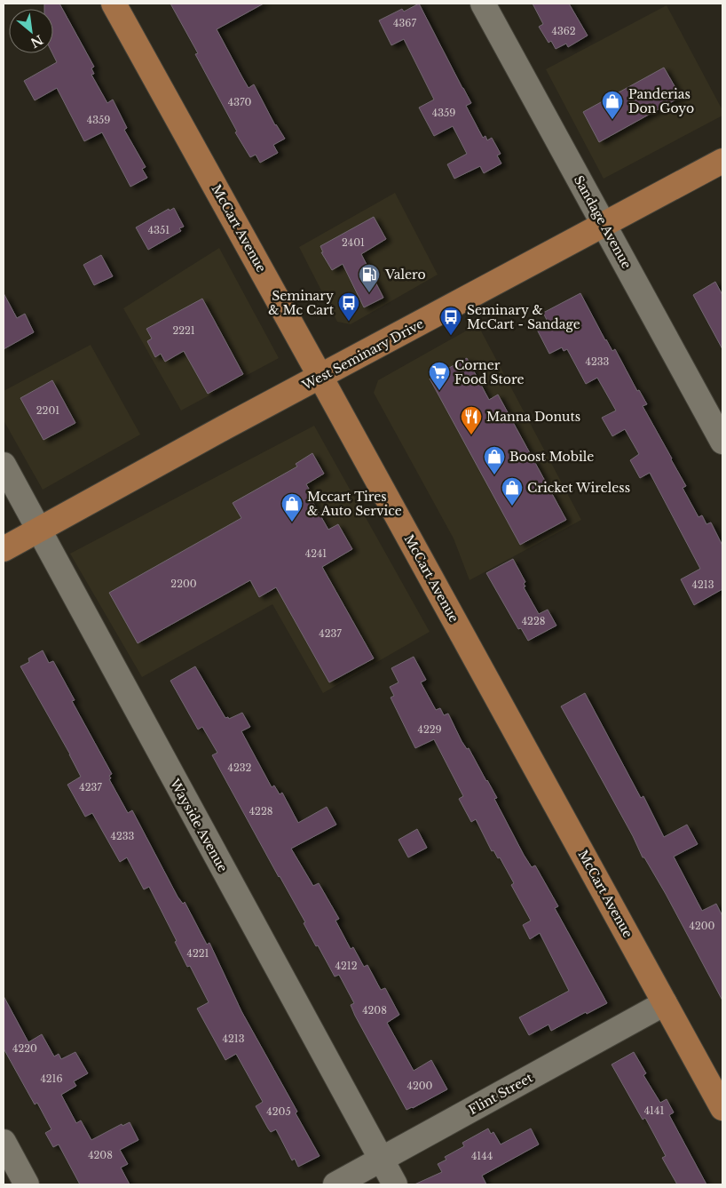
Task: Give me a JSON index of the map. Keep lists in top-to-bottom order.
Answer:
{
  "streets": {
    "main road": ["McCart Avenue", "West Seminary Drive"],
    "street": ["Sandage Avenue", "Wayside Avenue", "Flint Street"]
  },
  "crossings": [
    ["Sandage Avenue", "West Seminary Drive"],
    ["McCart Avenue", "West Seminary Drive"],
    ["McCart Avenue", "Flint Street"],
    ["West Seminary Drive", "Wayside Avenue"],
    ["Wayside Avenue", "Flint Street"]
  ],
  "places": {
    "shop": [
      "Panderias Don Goyo",
      "Boost Mobile",
      "Cricket Wireless",
      "Mccart Tires & Auto Service"
    ],
    "fuel station": ["Valero"],
    "bus stop": ["Seminary & Mc Cart", "Seminary & McCart - Sandage"],
    "supermarket": ["Corner Food Store"],
    "restaurant": ["Manna Donuts"]
  },
  "house_numbers": [
    "4367",
    "4362",
    "4370",
    "4359",
    "4359",
    "4351",
    "2401",
    "2221",
    "4233",
    "2201",
    "4241",
    "2200",
    "4213",
    "4228",
    "4237",
    "4229",
    "4232",
    "4237",
    "4228",
    "4233",
    "4200",
    "4221",
    "4212",
    "4208",
    "4213",
    "4220",
    "4216",
    "4200",
    "4141",
    "4205",
    "4208",
    "4144"
  ],
  "north": "bottom right"
}
